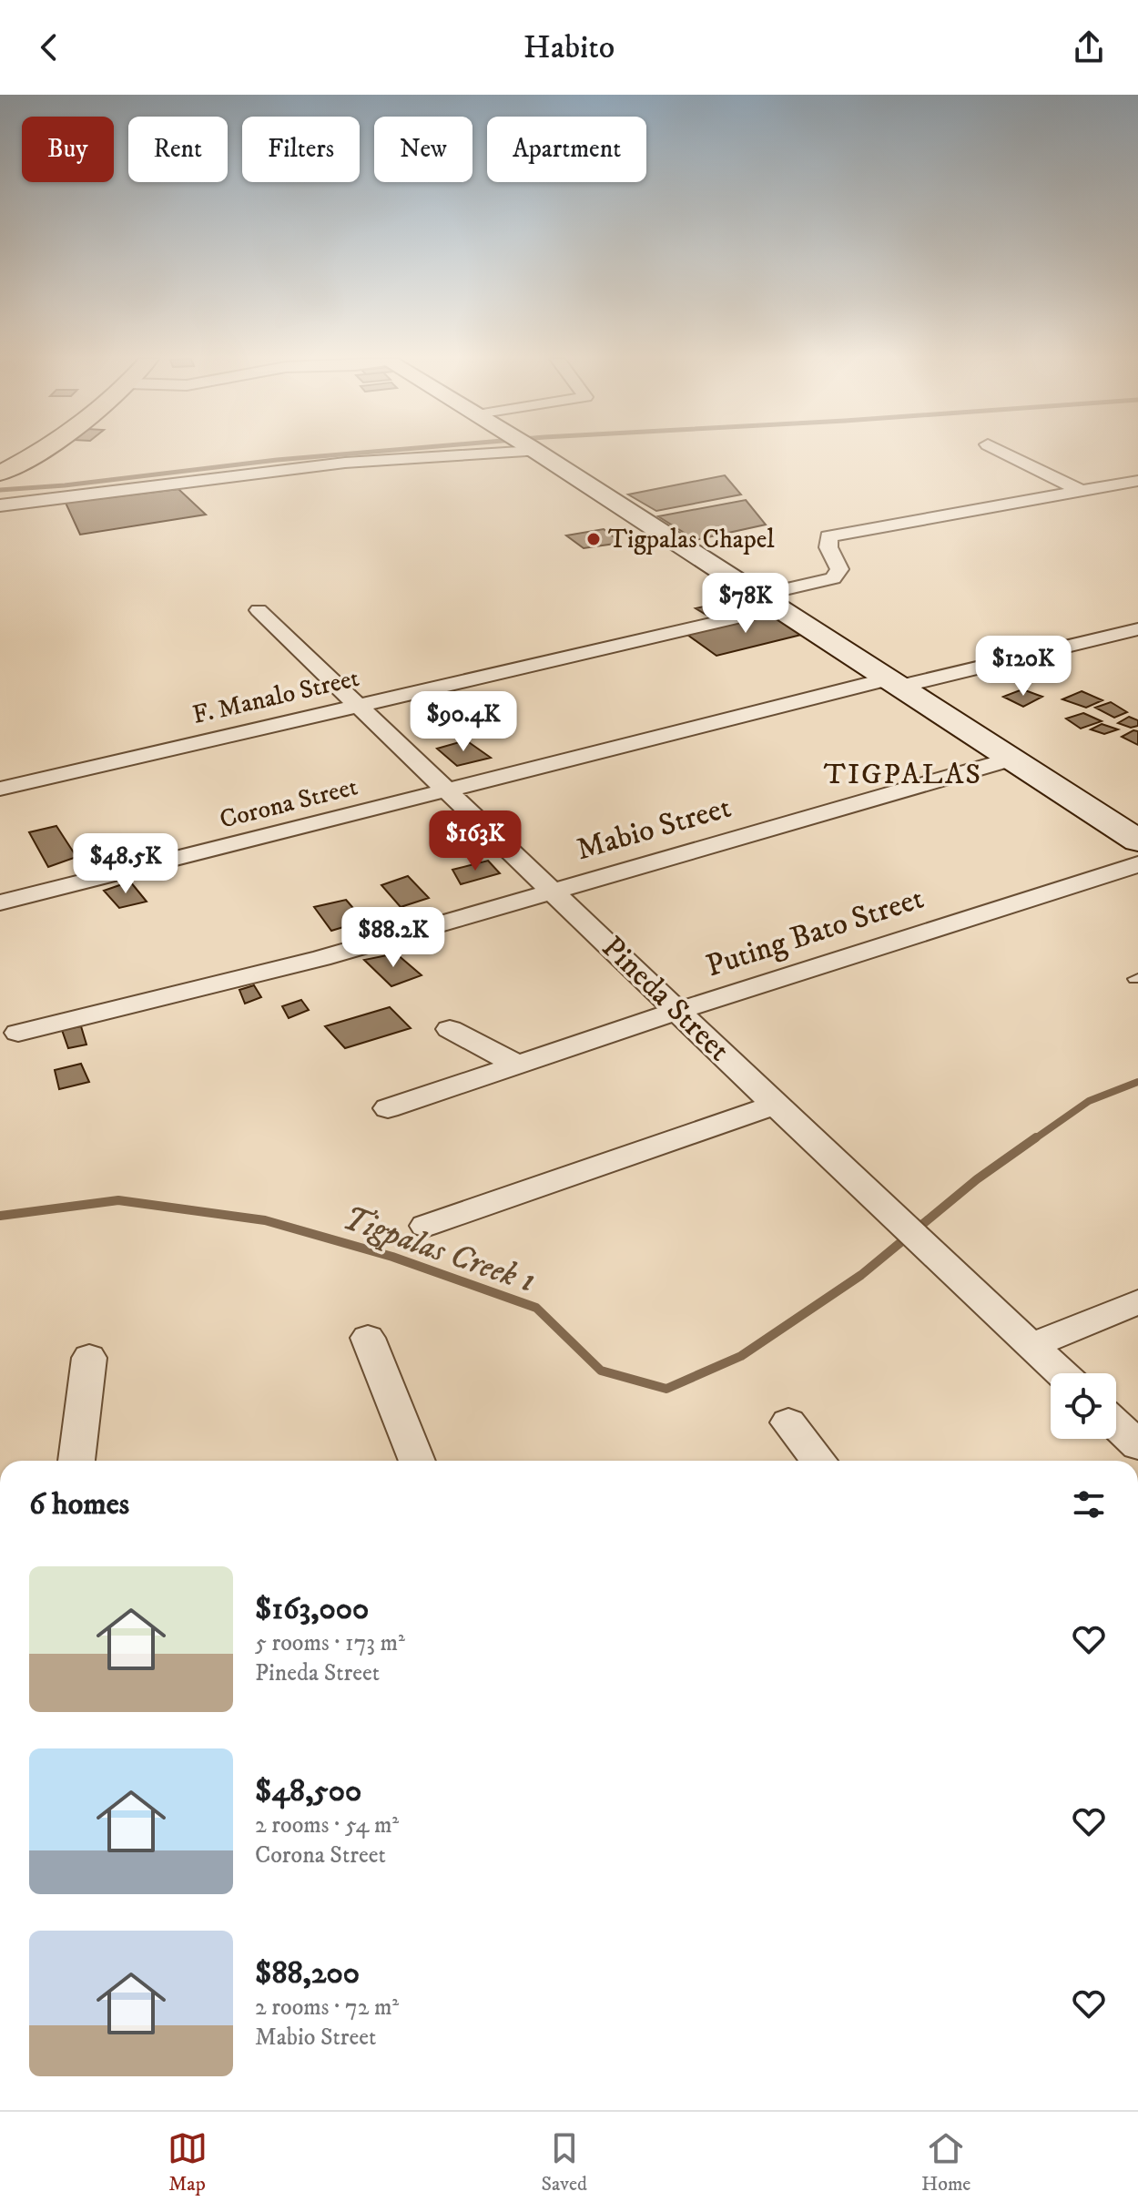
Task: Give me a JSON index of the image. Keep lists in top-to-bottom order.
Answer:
{
  "streets": {
    "street": [
      "F. Manalo Street",
      "Corona Street",
      "Mabio Street",
      "Puting Bato Street",
      "Pineda Street"
    ]
  },
  "crossings": [
    ["F. Manalo Street", "Pineda Street"],
    ["Corona Street", "Pineda Street"],
    ["Mabio Street", "Pineda Street"],
    ["Puting Bato Street", "Pineda Street"]
  ],
  "districts": ["TIGPALAS"],
  "water": ["Tigpalas Creek 1"],
  "places": ["Tigpalas Chapel"],
  "page": {
    "header": "Habito",
    "chip": [
      "Buy",
      "Rent",
      "Filters",
      "New",
      "Apartment"
    ],
    "price": [
      "$78K",
      "$120K",
      "$90.4K",
      "$163K",
      "$48.5K",
      "$88.2K"
    ],
    "heading": "6 homes",
    "list": [
      {
        "name": "$163,000",
        "note": "5 rooms · 173 m² · Pineda Street"
      },
      {
        "name": "$48,500",
        "note": "2 rooms · 54 m² · Corona Street"
      },
      {
        "name": "$88,200",
        "note": "2 rooms · 72 m² · Mabio Street"
      }
    ],
    "tabs": ["Map", "Saved", "Home"]
  }
}
